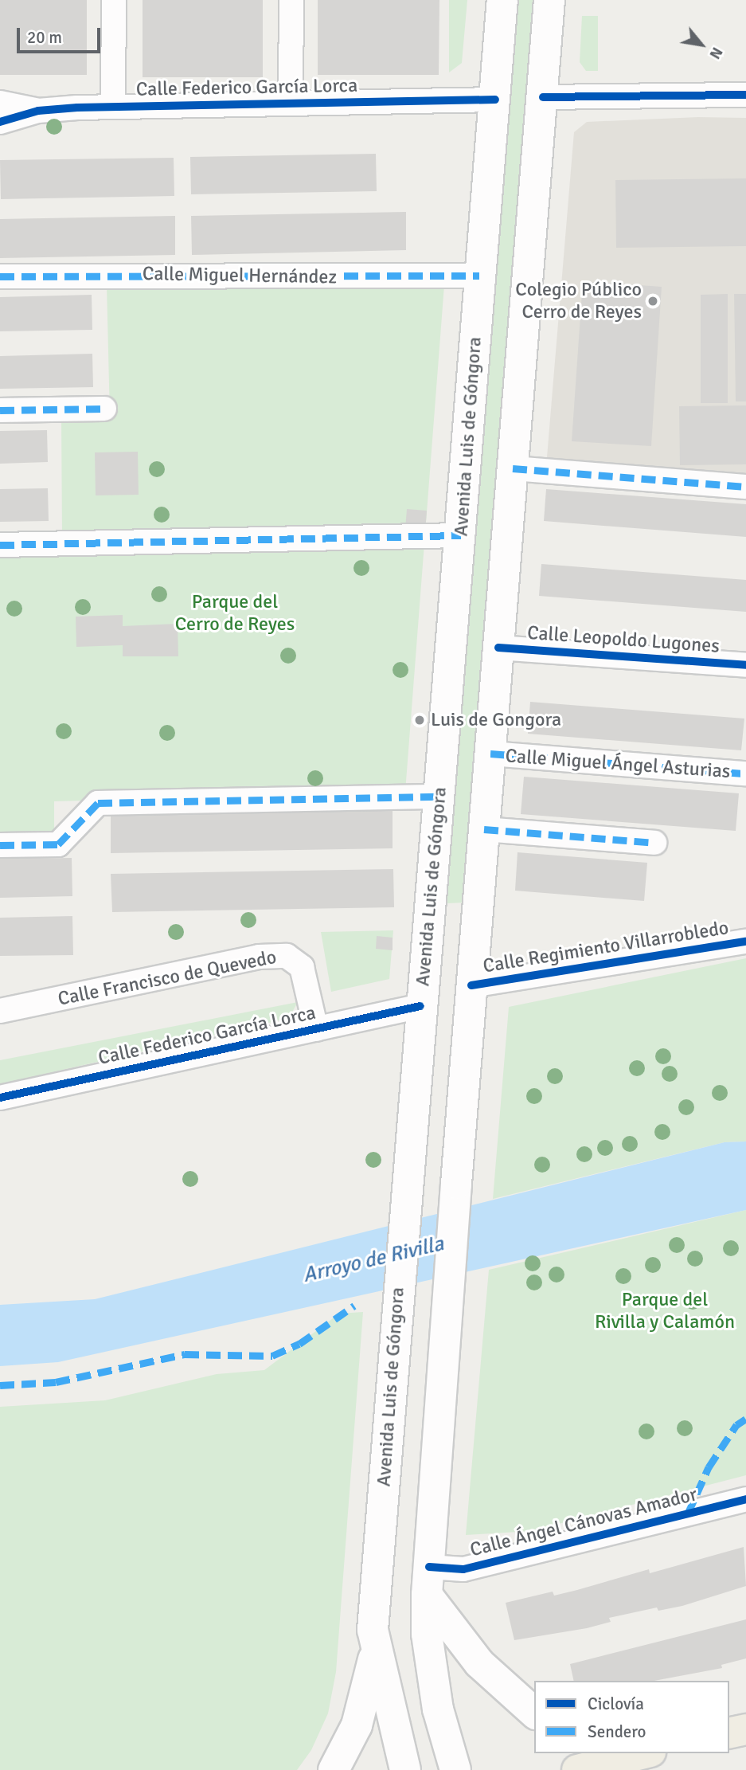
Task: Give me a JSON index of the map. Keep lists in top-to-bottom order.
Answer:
{
  "streets": {
    "main road": ["Avenida Luis de Góngora"],
    "street": [
      "Calle Federico García Lorca",
      "Calle Miguel Hernández",
      "Calle Leopoldo Lugones",
      "Calle Miguel Ángel Asturias",
      "Calle Regimiento Villarrobledo",
      "Calle Francisco de Quevedo",
      "Calle Ángel Cánovas Amador"
    ]
  },
  "crossings": [
    ["Calle Federico García Lorca", "Avenida Luis de Góngora"],
    ["Calle Federico García Lorca", "Calle Francisco de Quevedo"],
    ["Calle Miguel Hernández", "Avenida Luis de Góngora"]
  ],
  "water": ["Arroyo de Rivilla"],
  "parks": ["Parque del Cerro de Reyes", "Parque del Rivilla y Calamón"],
  "places": ["Colegio Público Cerro de Reyes", "Luis de Gongora"],
  "legend": ["Ciclovía", "Sendero"],
  "scale_bar": "20 m",
  "north": "bottom right"
}
